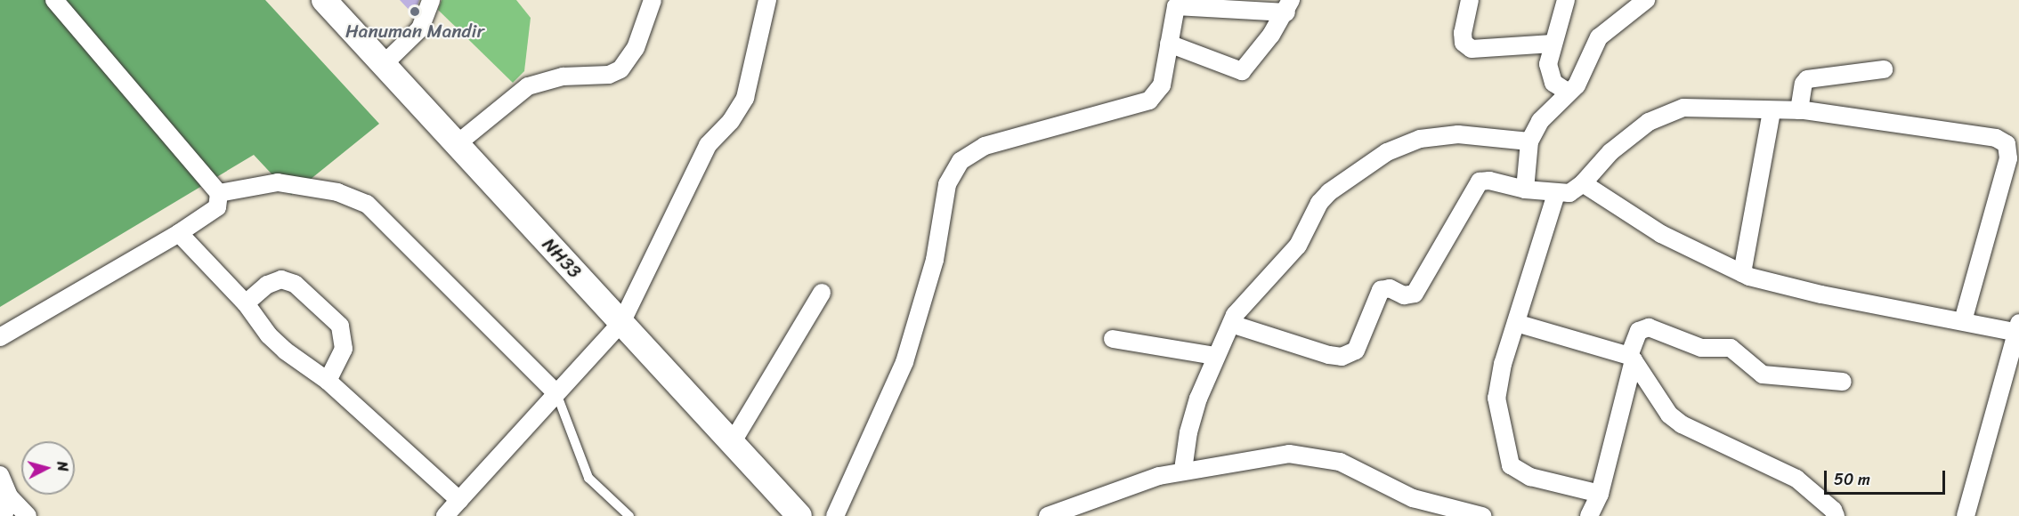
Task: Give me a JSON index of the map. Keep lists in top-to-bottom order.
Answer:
{
  "streets": {
    "main road": ["NH33"]
  },
  "places": ["Hanuman Mandir"],
  "scale_bar": "50 m",
  "north": "right"
}
